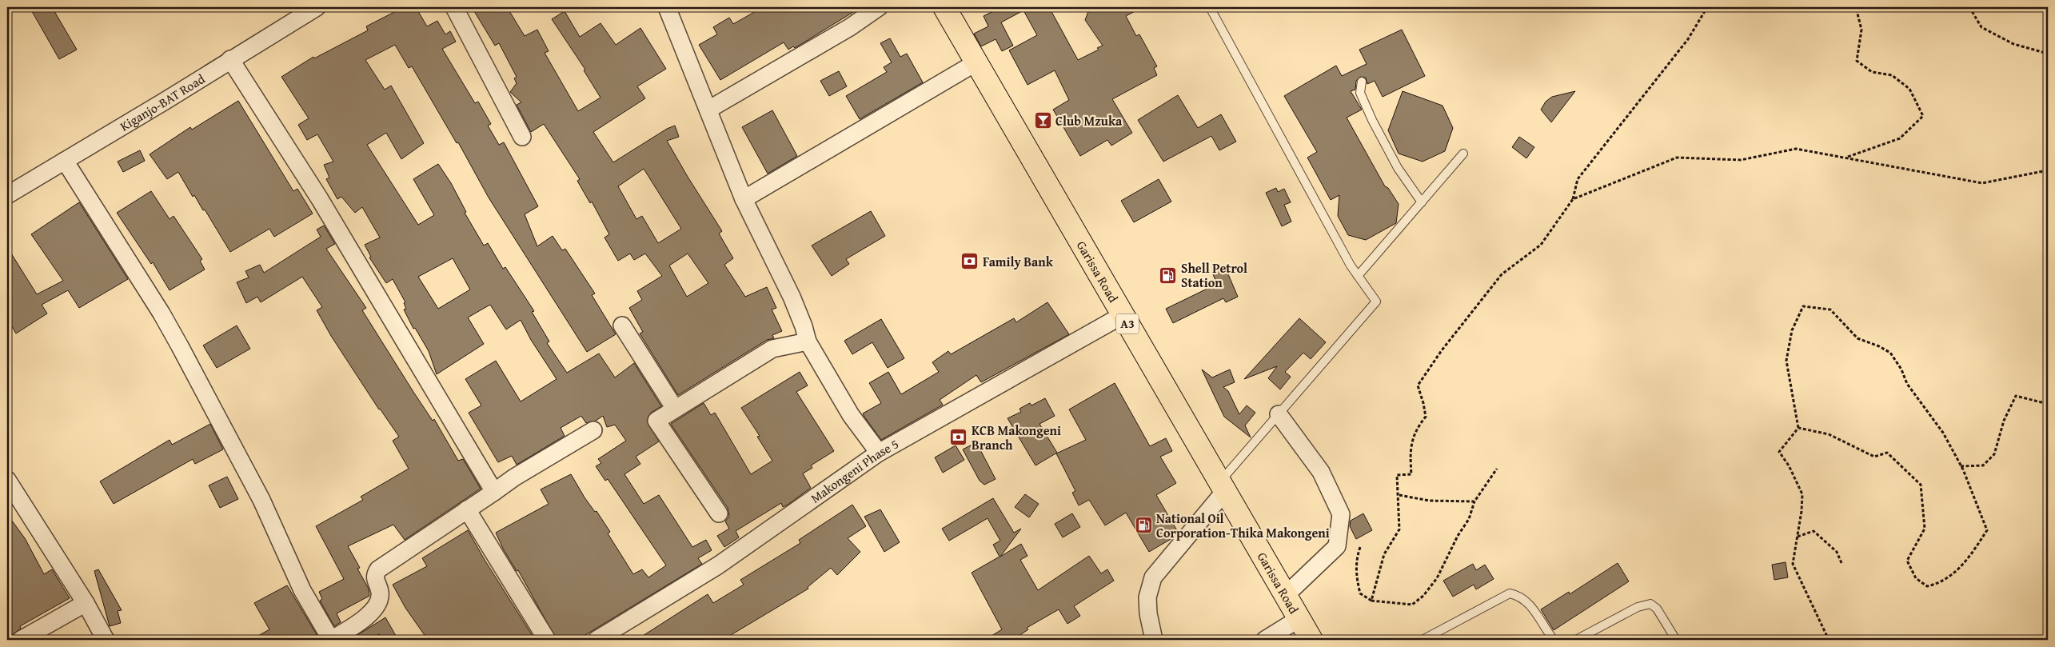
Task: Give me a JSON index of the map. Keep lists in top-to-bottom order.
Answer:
{
  "streets": {
    "highway": ["Garissa Road", "A3"],
    "street": ["Kiganjo-BAT Road", "Makongeni Phase 5"]
  },
  "crossings": [
    ["Garissa Road", "Makongeni Phase 5"]
  ],
  "places": {
    "bar": ["Club Mzuka"],
    "bank": ["Family Bank", "KCB Makongeni Branch"],
    "fuel station": ["Shell Petrol Station", "National Oil Corporation-Thika Makongeni"]
  }
}
